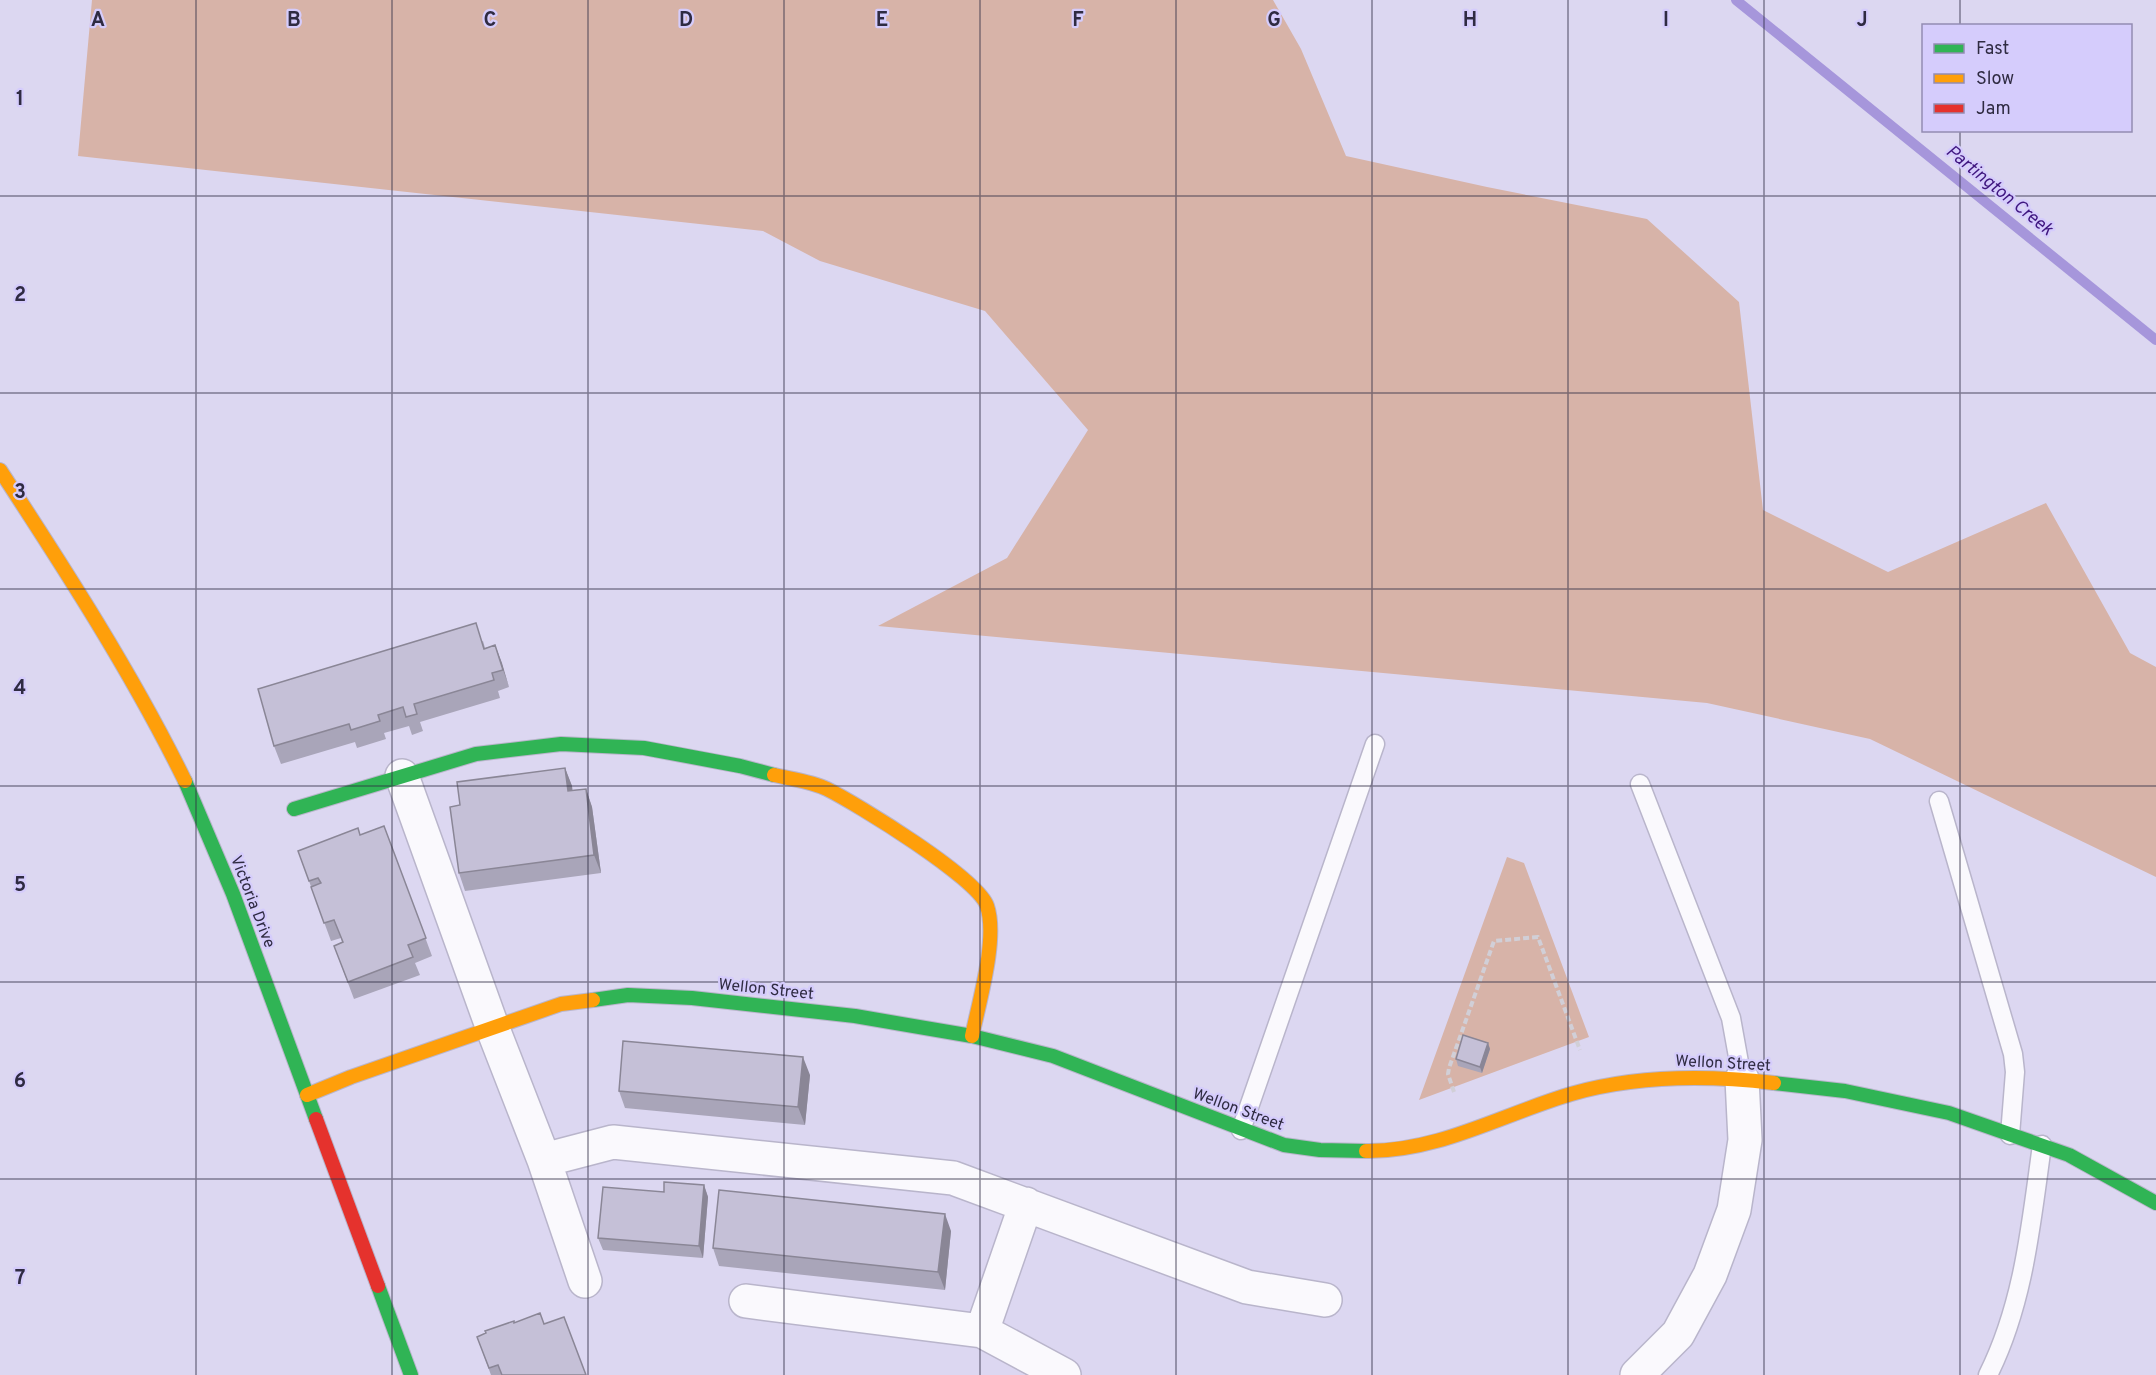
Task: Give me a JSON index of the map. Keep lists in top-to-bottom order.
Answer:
{
  "streets": {
    "street": ["Victoria Drive", "Wellon Street"]
  },
  "crossings": [
    ["Victoria Drive", "Wellon Street"]
  ],
  "water": ["Partington Creek"],
  "legend": ["Fast", "Slow", "Jam"],
  "grid": {
    "columns": [
      "A",
      "B",
      "C",
      "D",
      "E",
      "F",
      "G",
      "H",
      "I",
      "J"
    ],
    "rows": [
      "1",
      "2",
      "3",
      "4",
      "5",
      "6",
      "7"
    ]
  }
}
